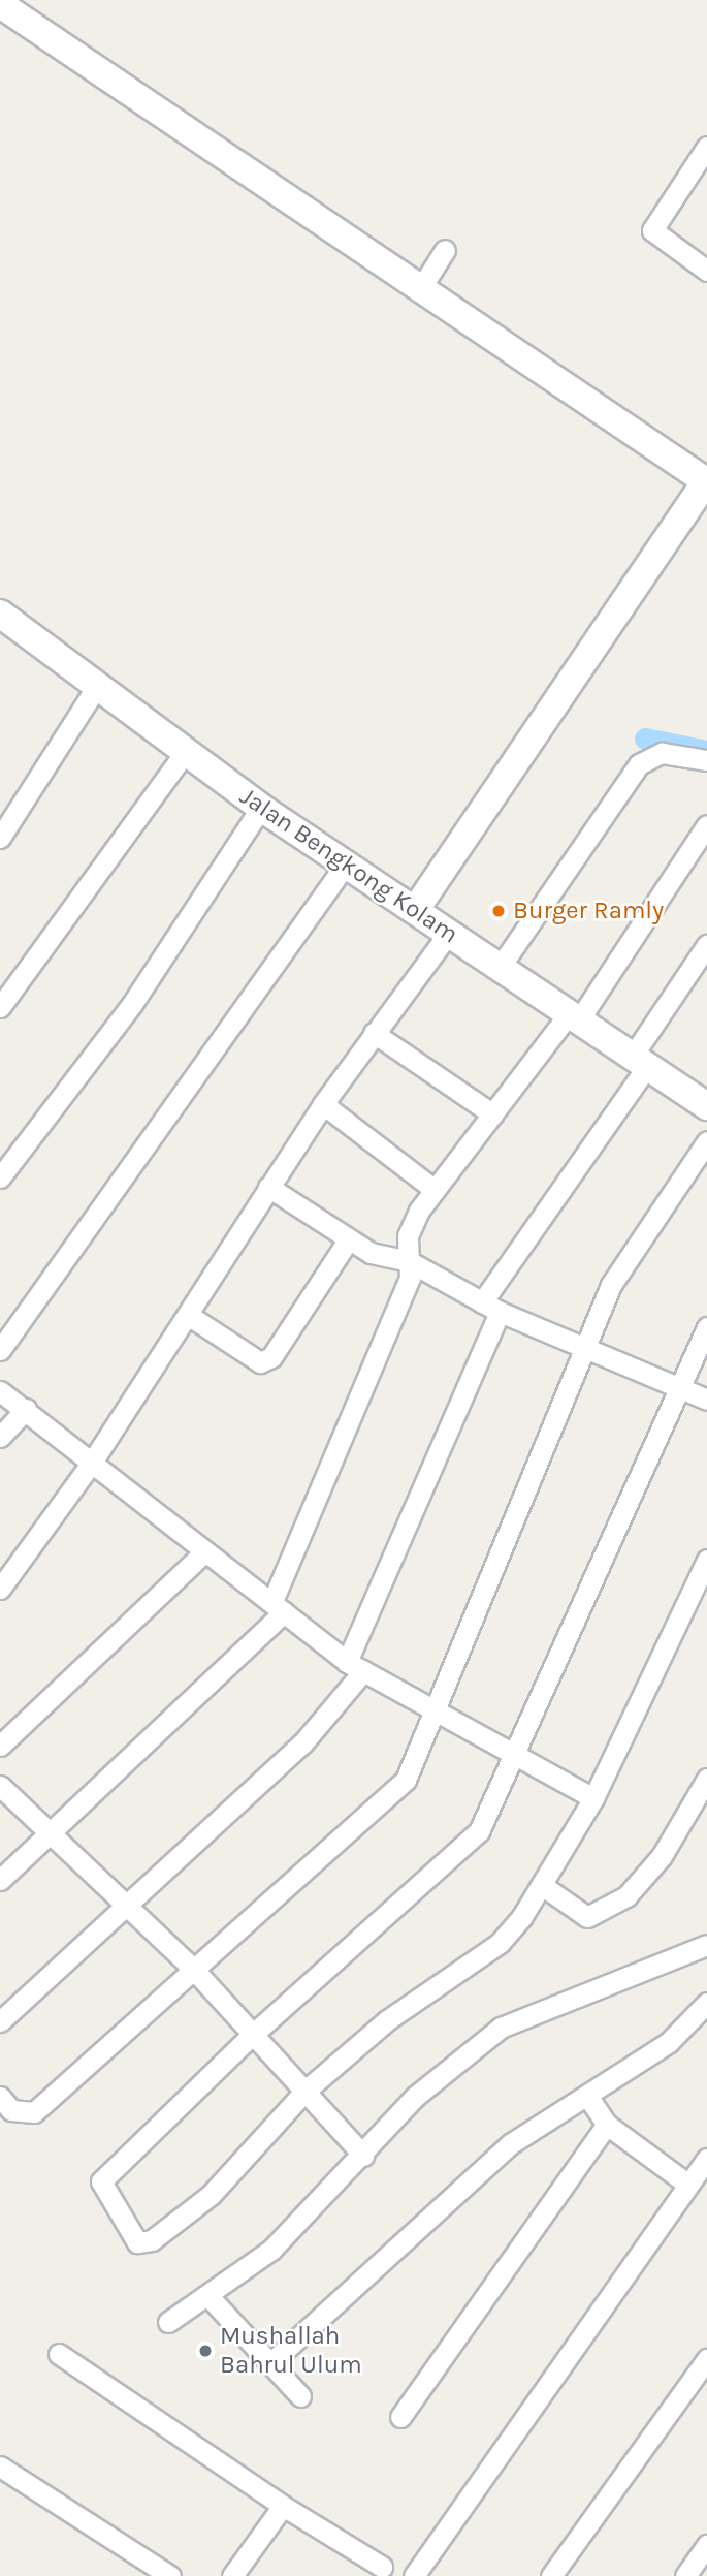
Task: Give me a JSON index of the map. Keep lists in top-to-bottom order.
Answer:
{
  "streets": {
    "street": ["Jalan Bengkong Kolam"]
  },
  "places": ["Burger Ramly", "Mushallah Bahrul Ulum"]
}
